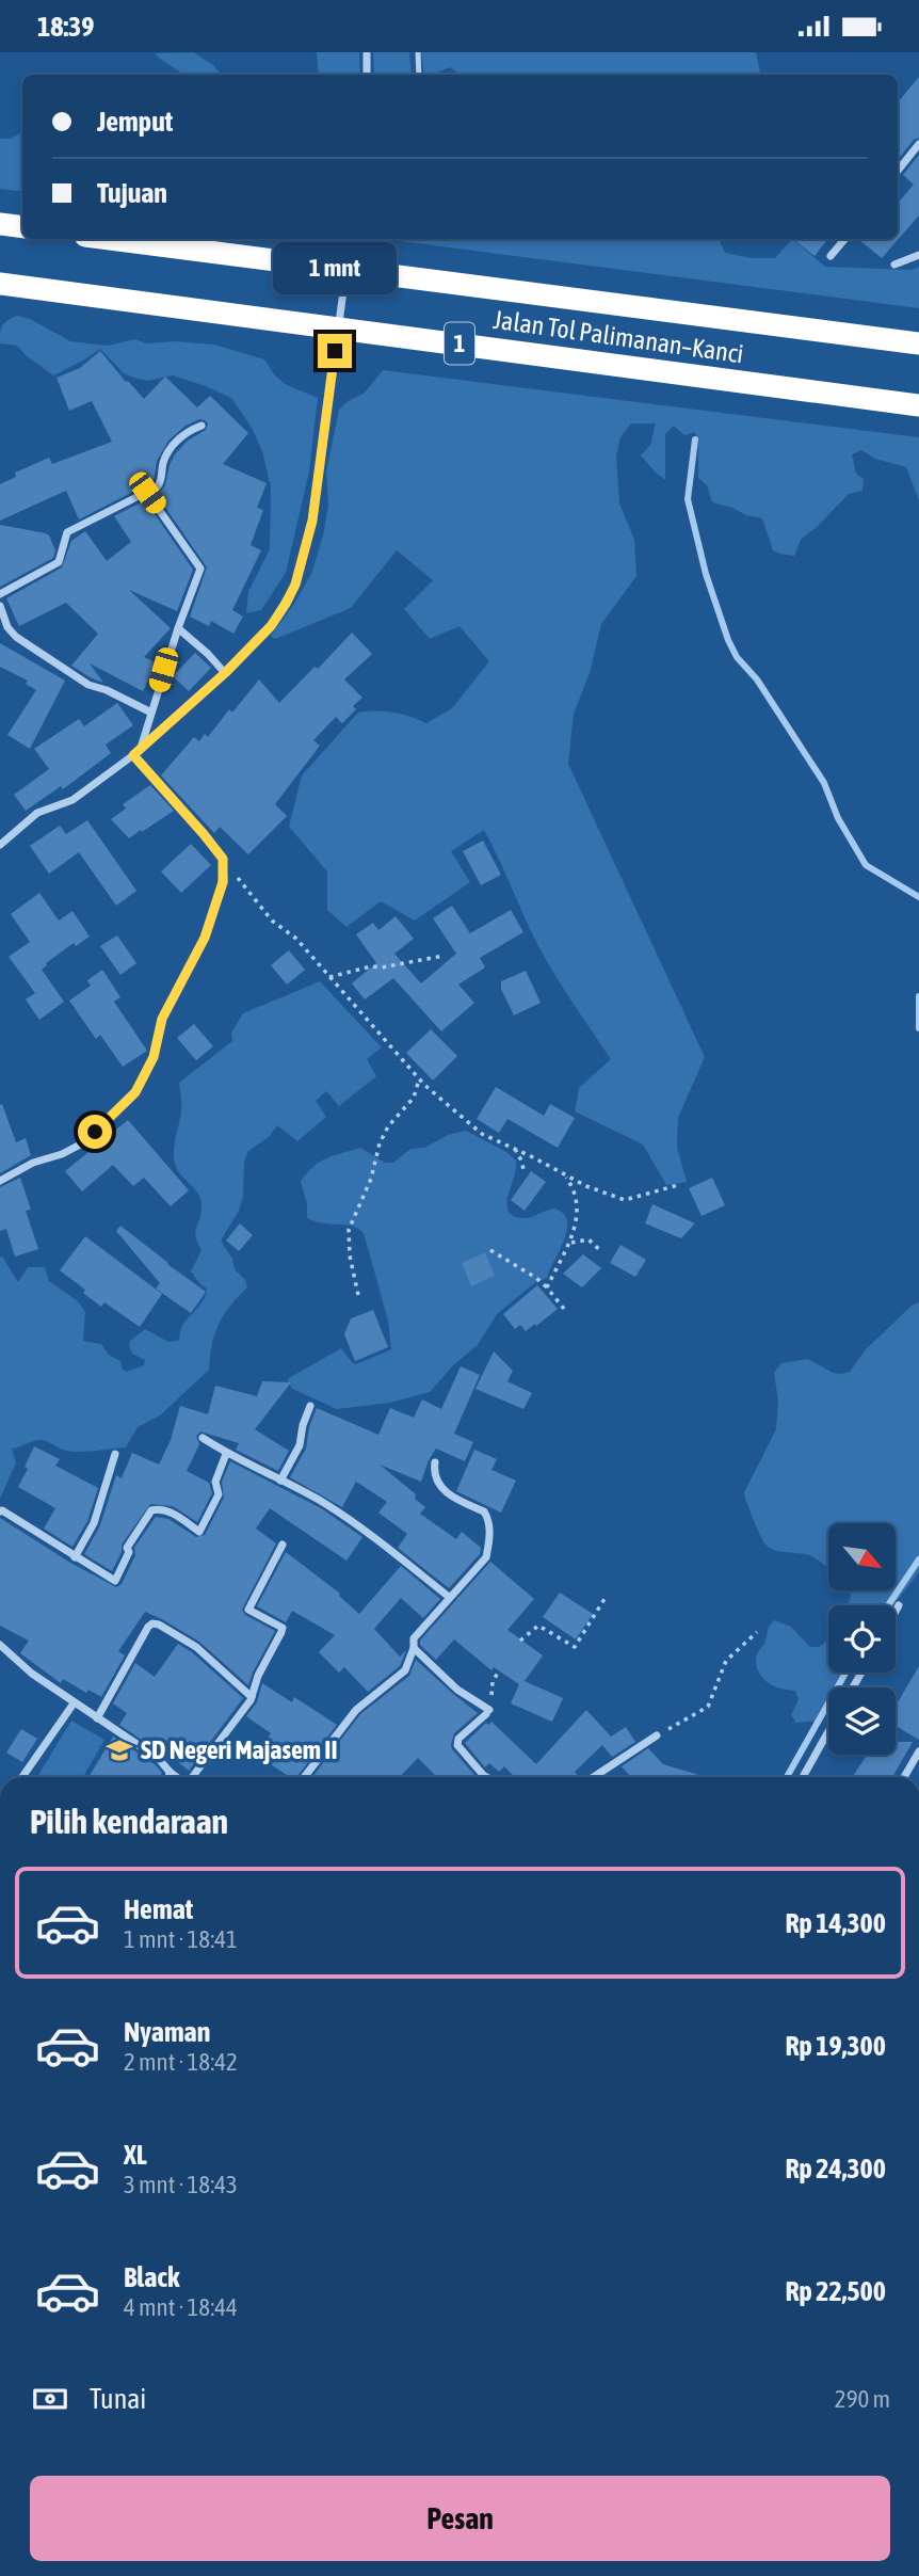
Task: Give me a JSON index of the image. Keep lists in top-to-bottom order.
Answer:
{
  "streets": {
    "highway": ["Jalan Tol Palimanan–Kanci", "1"]
  },
  "places": {
    "school or university": ["SD Negeri Majasem II"]
  },
  "north": "bottom right",
  "page": {
    "status": "18:39",
    "banner": ["Jemput", "Tujuan"],
    "bubble": "1 mnt",
    "heading": "Pilih kendaraan",
    "list": [
      {
        "name": "Hemat",
        "note": "1 mnt · 18:41",
        "value": "Rp 14,300"
      },
      {
        "name": "Nyaman",
        "note": "2 mnt · 18:42",
        "value": "Rp 19,300"
      },
      {
        "name": "XL",
        "note": "3 mnt · 18:43",
        "value": "Rp 24,300"
      },
      {
        "name": "Black",
        "note": "4 mnt · 18:44",
        "value": "Rp 22,500"
      }
    ],
    "pay": ["Tunai", "290 m"],
    "buttons": "Pesan"
  }
}
